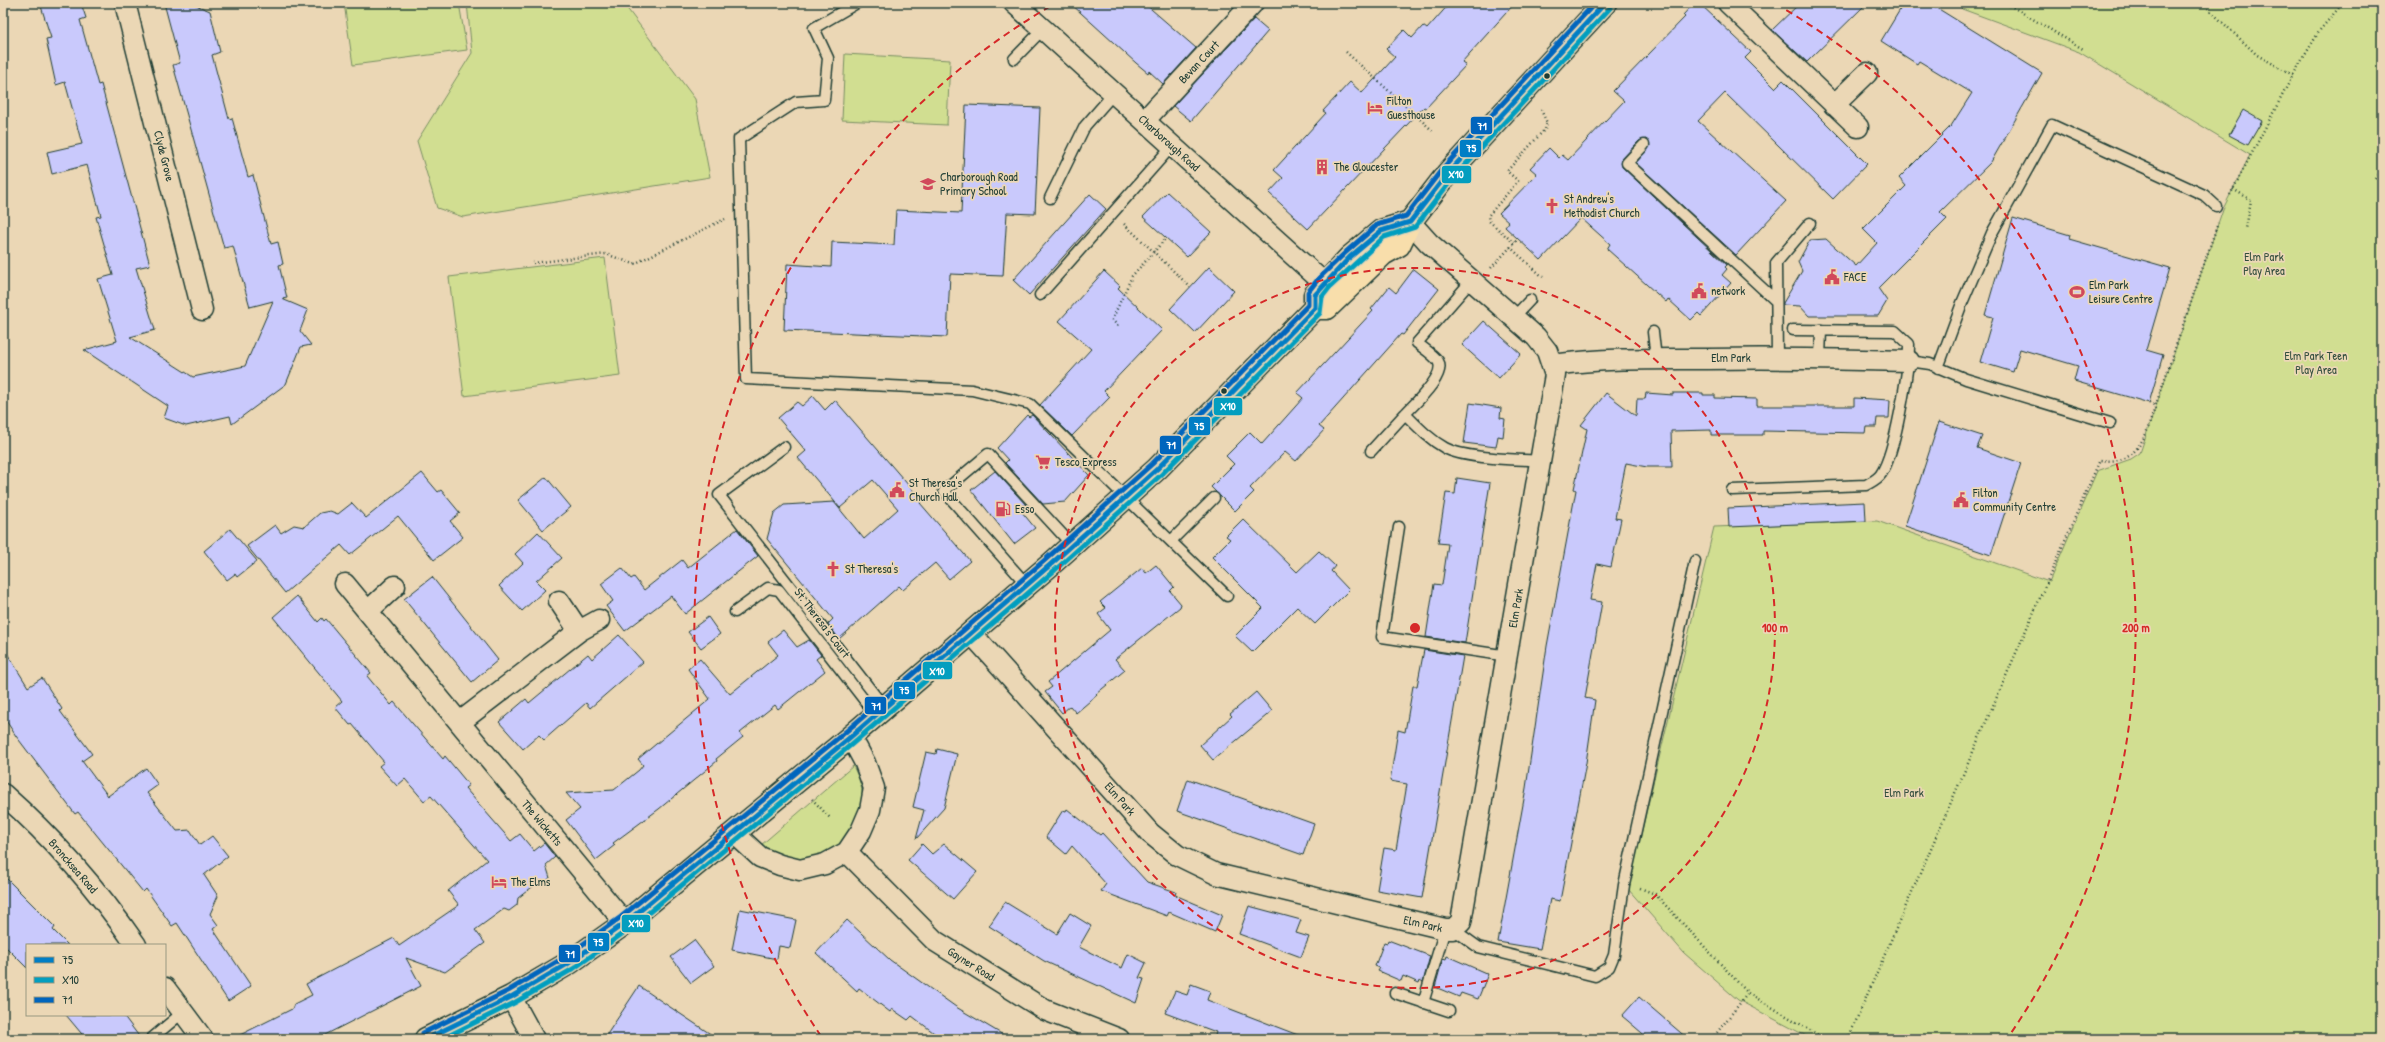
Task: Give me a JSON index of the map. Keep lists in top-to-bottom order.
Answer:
{
  "streets": {
    "street": [
      "Bevan Court",
      "Charborough Road",
      "Clyde Grove",
      "Elm Park",
      "The Wicketts",
      "Broncksea Road",
      "Gayner Road"
    ],
    "lane": ["St. Theresa's Court"]
  },
  "crossings": [
    ["Bevan Court", "Charborough Road"]
  ],
  "parks": ["Elm Park Play Area", "Elm Park Teen Play Area", "Elm Park"],
  "places": {
    "hotel": ["Filton Guesthouse", "The Elms"],
    "building": ["The Gloucester"],
    "school or university": ["Charborough Road Primary School"],
    "church": ["St Andrew's Methodist Church", "St Theresa's"],
    "public building": [
      "FACE",
      "network",
      "St Theresa's Church Hall",
      "Filton Community Centre"
    ],
    "sports": ["Elm Park Leisure Centre"],
    "supermarket": ["Tesco Express"],
    "fuel station": ["Esso"]
  },
  "lines": ["transit line 75", "transit line 71", "transit line X10"],
  "legend": ["75", "X10", "71"],
  "rings": ["100 m", "200 m"]
}
